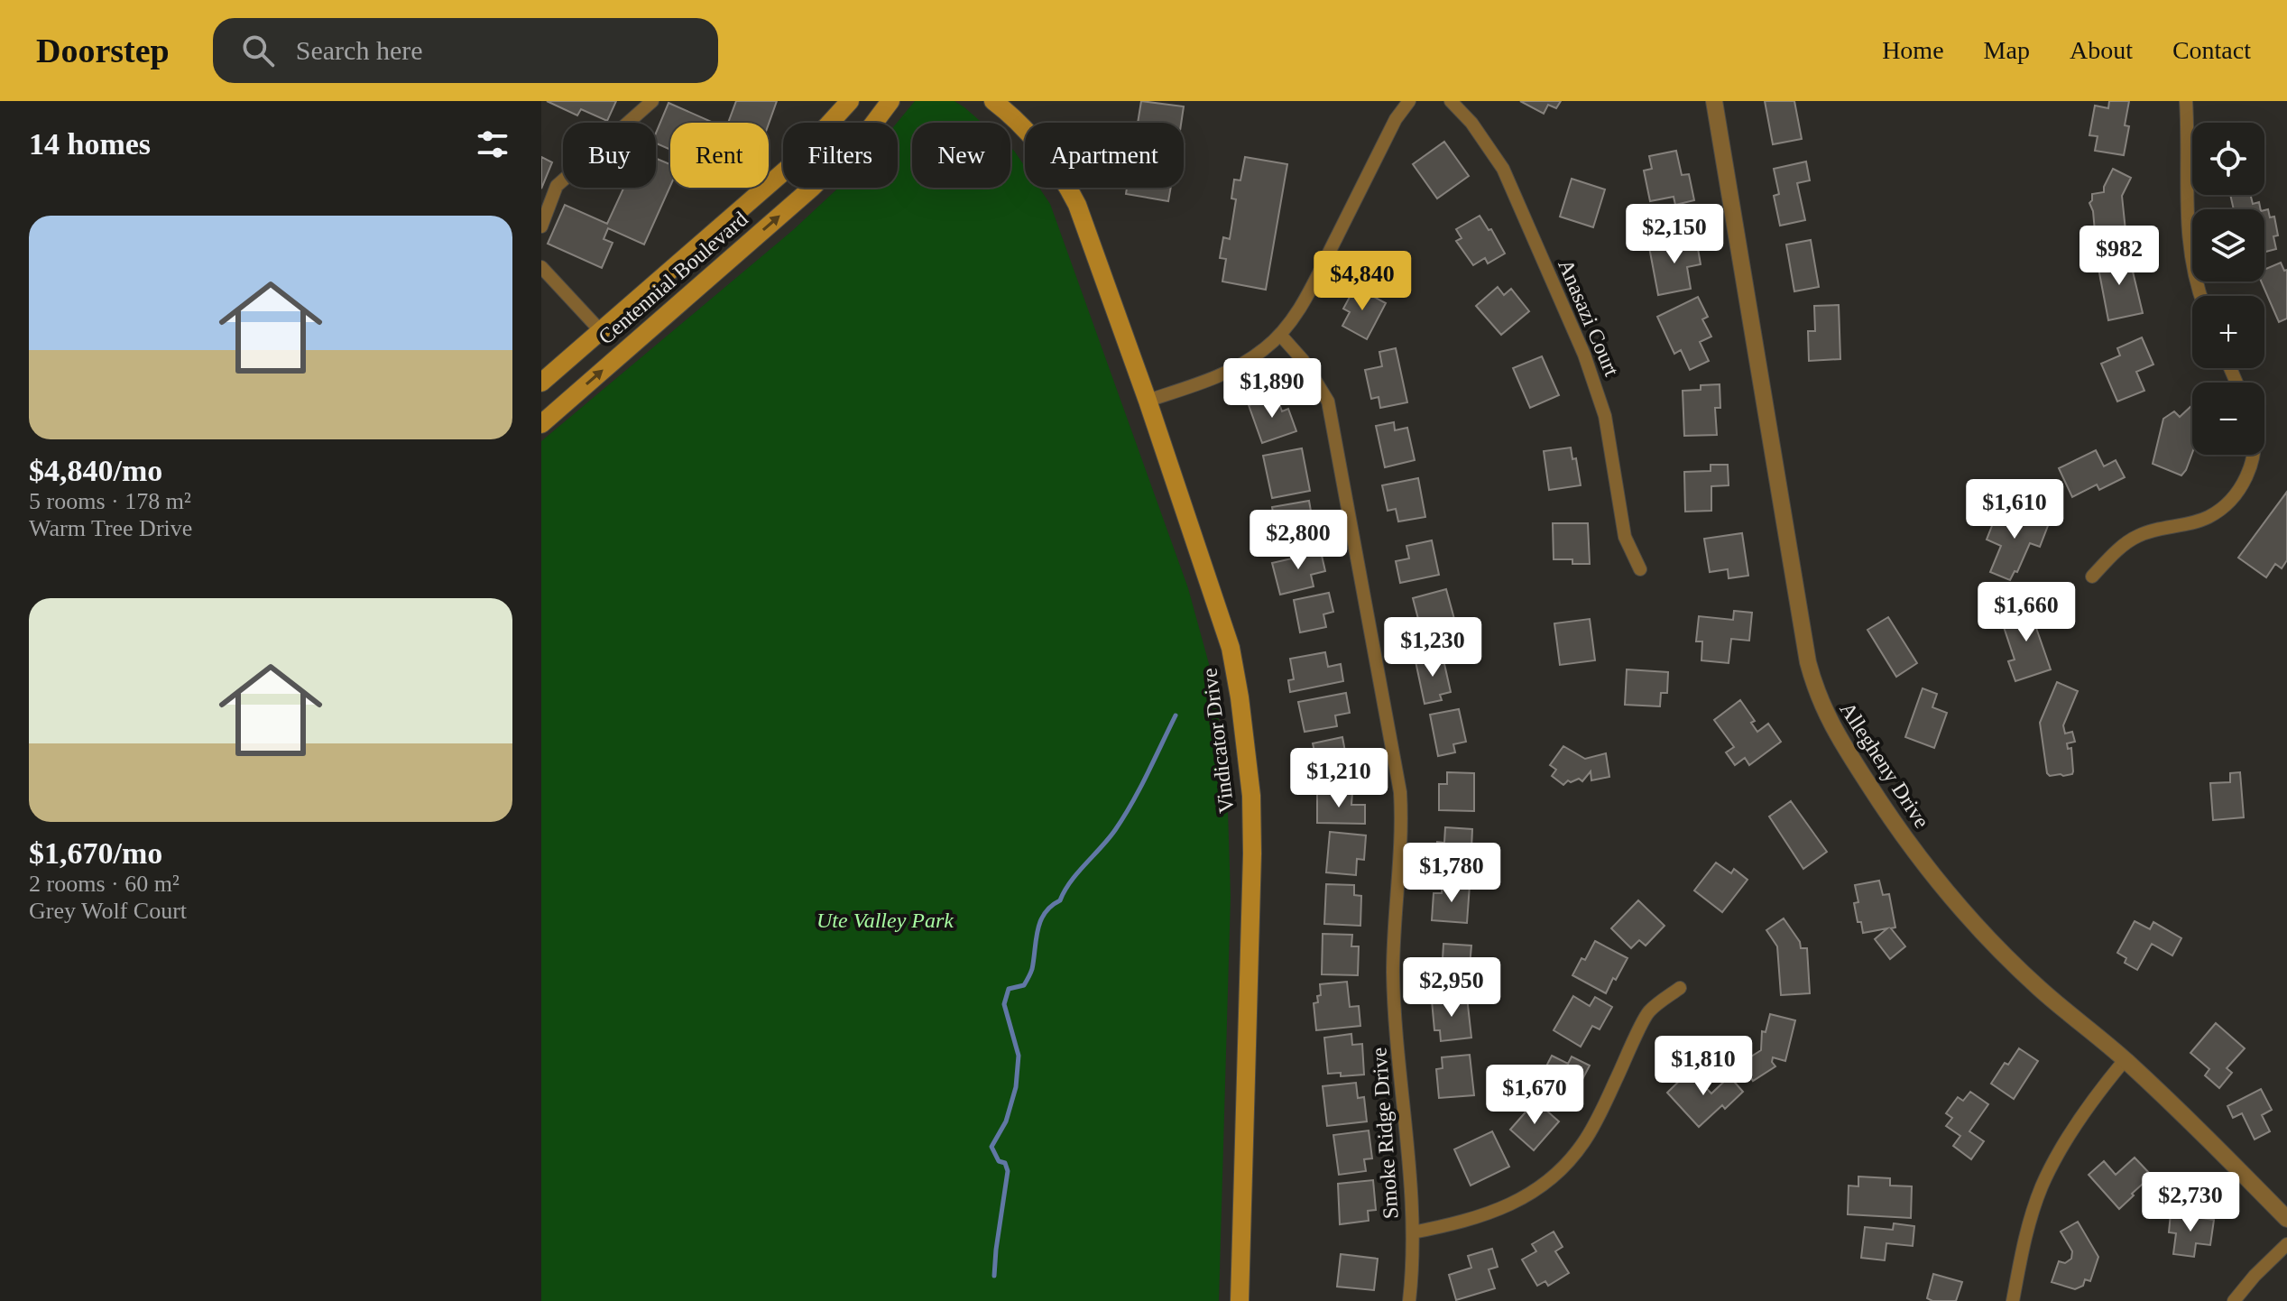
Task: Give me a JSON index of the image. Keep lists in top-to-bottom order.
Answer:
{
  "streets": {
    "main road": ["Centennial Boulevard", "Vindicator Drive"],
    "street": ["Anasazi Court", "Allegheny Drive", "Smoke Ridge Drive"]
  },
  "parks": ["Ute Valley Park"],
  "page": {
    "header": "Doorstep",
    "search": "Search here",
    "nav": [
      "Home",
      "Map",
      "About",
      "Contact"
    ],
    "heading": "14 homes",
    "map_buttons": ["+", "−"],
    "chip": [
      "Buy",
      "Rent",
      "Filters",
      "New",
      "Apartment"
    ],
    "list": [
      {
        "name": "$4,840/mo",
        "note": "5 rooms · 178 m² · Warm Tree Drive"
      },
      {
        "name": "$1,670/mo",
        "note": "2 rooms · 60 m² · Grey Wolf Court"
      }
    ],
    "price": [
      "$2,150",
      "$982",
      "$4,840",
      "$1,890",
      "$1,610",
      "$2,800",
      "$1,660",
      "$1,230",
      "$1,210",
      "$1,780",
      "$2,950",
      "$1,810",
      "$1,670",
      "$2,730"
    ]
  }
}
